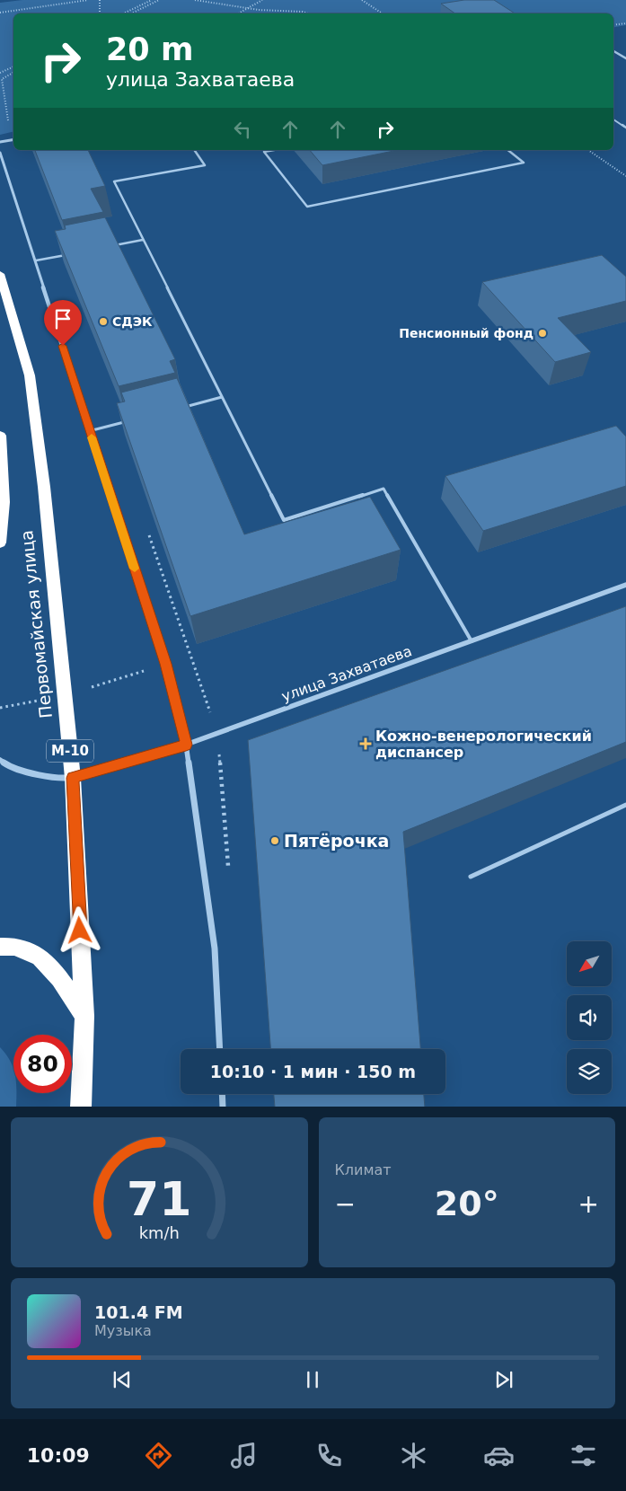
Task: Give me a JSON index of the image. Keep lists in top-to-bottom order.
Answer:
{
  "streets": {
    "highway": ["Первомайская улица", "М-10"],
    "street": ["улица Захватаева"]
  },
  "crossings": [
    ["Первомайская улица", "улица Захватаева"]
  ],
  "places": {
    "other": ["СДЭК", "Пенсионный фонд", "Пятёрочка"],
    "health": ["Кожно-венерологический диспансер"]
  },
  "north": "bottom left",
  "page": {
    "turn": ["20 m", "улица Захватаева"],
    "limit": "80",
    "trip": "10:10 · 1 мин · 150 m",
    "tile": "Климат",
    "heat": ["−", "20°", "+"],
    "song": ["101.4 FM", "Музыка"],
    "tabs": "10:09",
    "gauge": ["71", "km/h"]
  }
}
